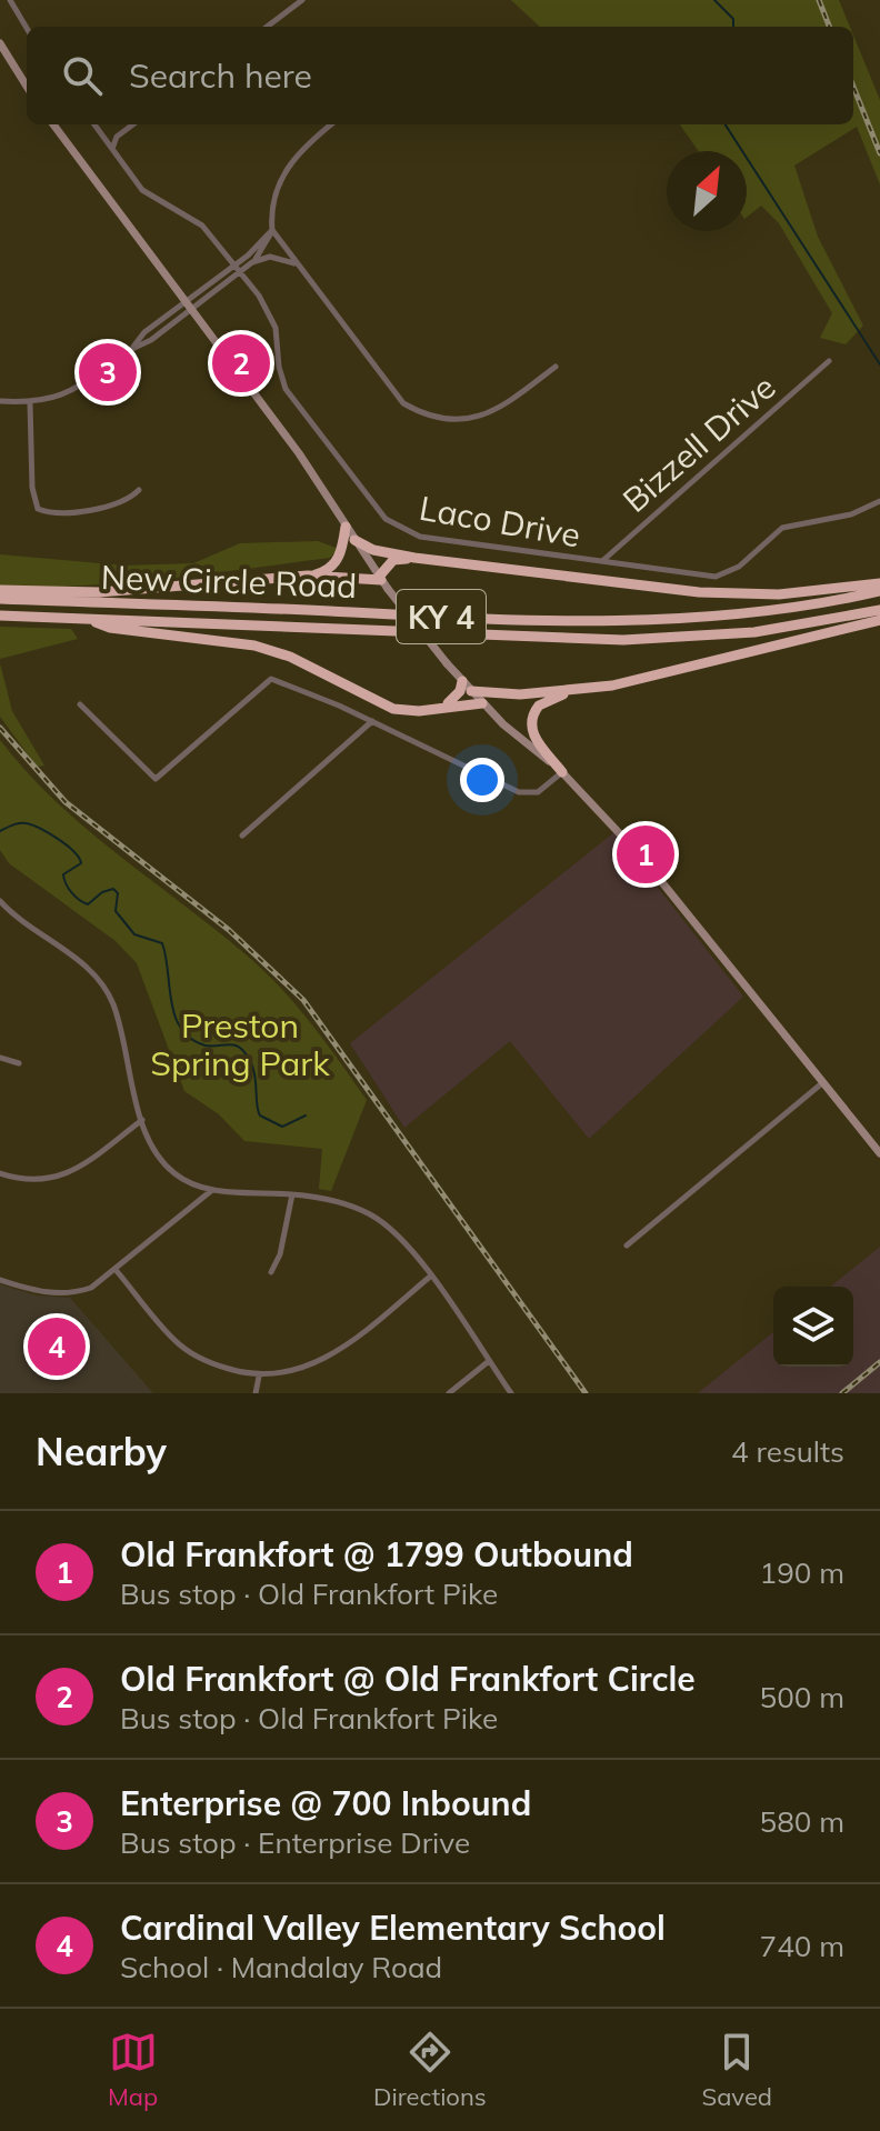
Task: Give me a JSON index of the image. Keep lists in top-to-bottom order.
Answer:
{
  "streets": {
    "highway": ["New Circle Road", "KY 4"],
    "street": ["Bizzell Drive", "Laco Drive"]
  },
  "crossings": [
    ["Bizzell Drive", "Laco Drive"]
  ],
  "parks": ["Preston Spring Park"],
  "north": "top right",
  "page": {
    "search": "Search here",
    "pins": [
      "2",
      "3",
      "1",
      "4"
    ],
    "heading": ["Nearby", "4 results"],
    "list": [
      {
        "mark": "1",
        "name": "Old Frankfort @ 1799 Outbound",
        "note": "Bus stop · Old Frankfort Pike",
        "value": "190 m"
      },
      {
        "mark": "2",
        "name": "Old Frankfort @ Old Frankfort Circle",
        "note": "Bus stop · Old Frankfort Pike",
        "value": "500 m"
      },
      {
        "mark": "3",
        "name": "Enterprise @ 700 Inbound",
        "note": "Bus stop · Enterprise Drive",
        "value": "580 m"
      },
      {
        "mark": "4",
        "name": "Cardinal Valley Elementary School",
        "note": "School · Mandalay Road",
        "value": "740 m"
      }
    ],
    "nav": ["Map", "Directions", "Saved"]
  }
}
